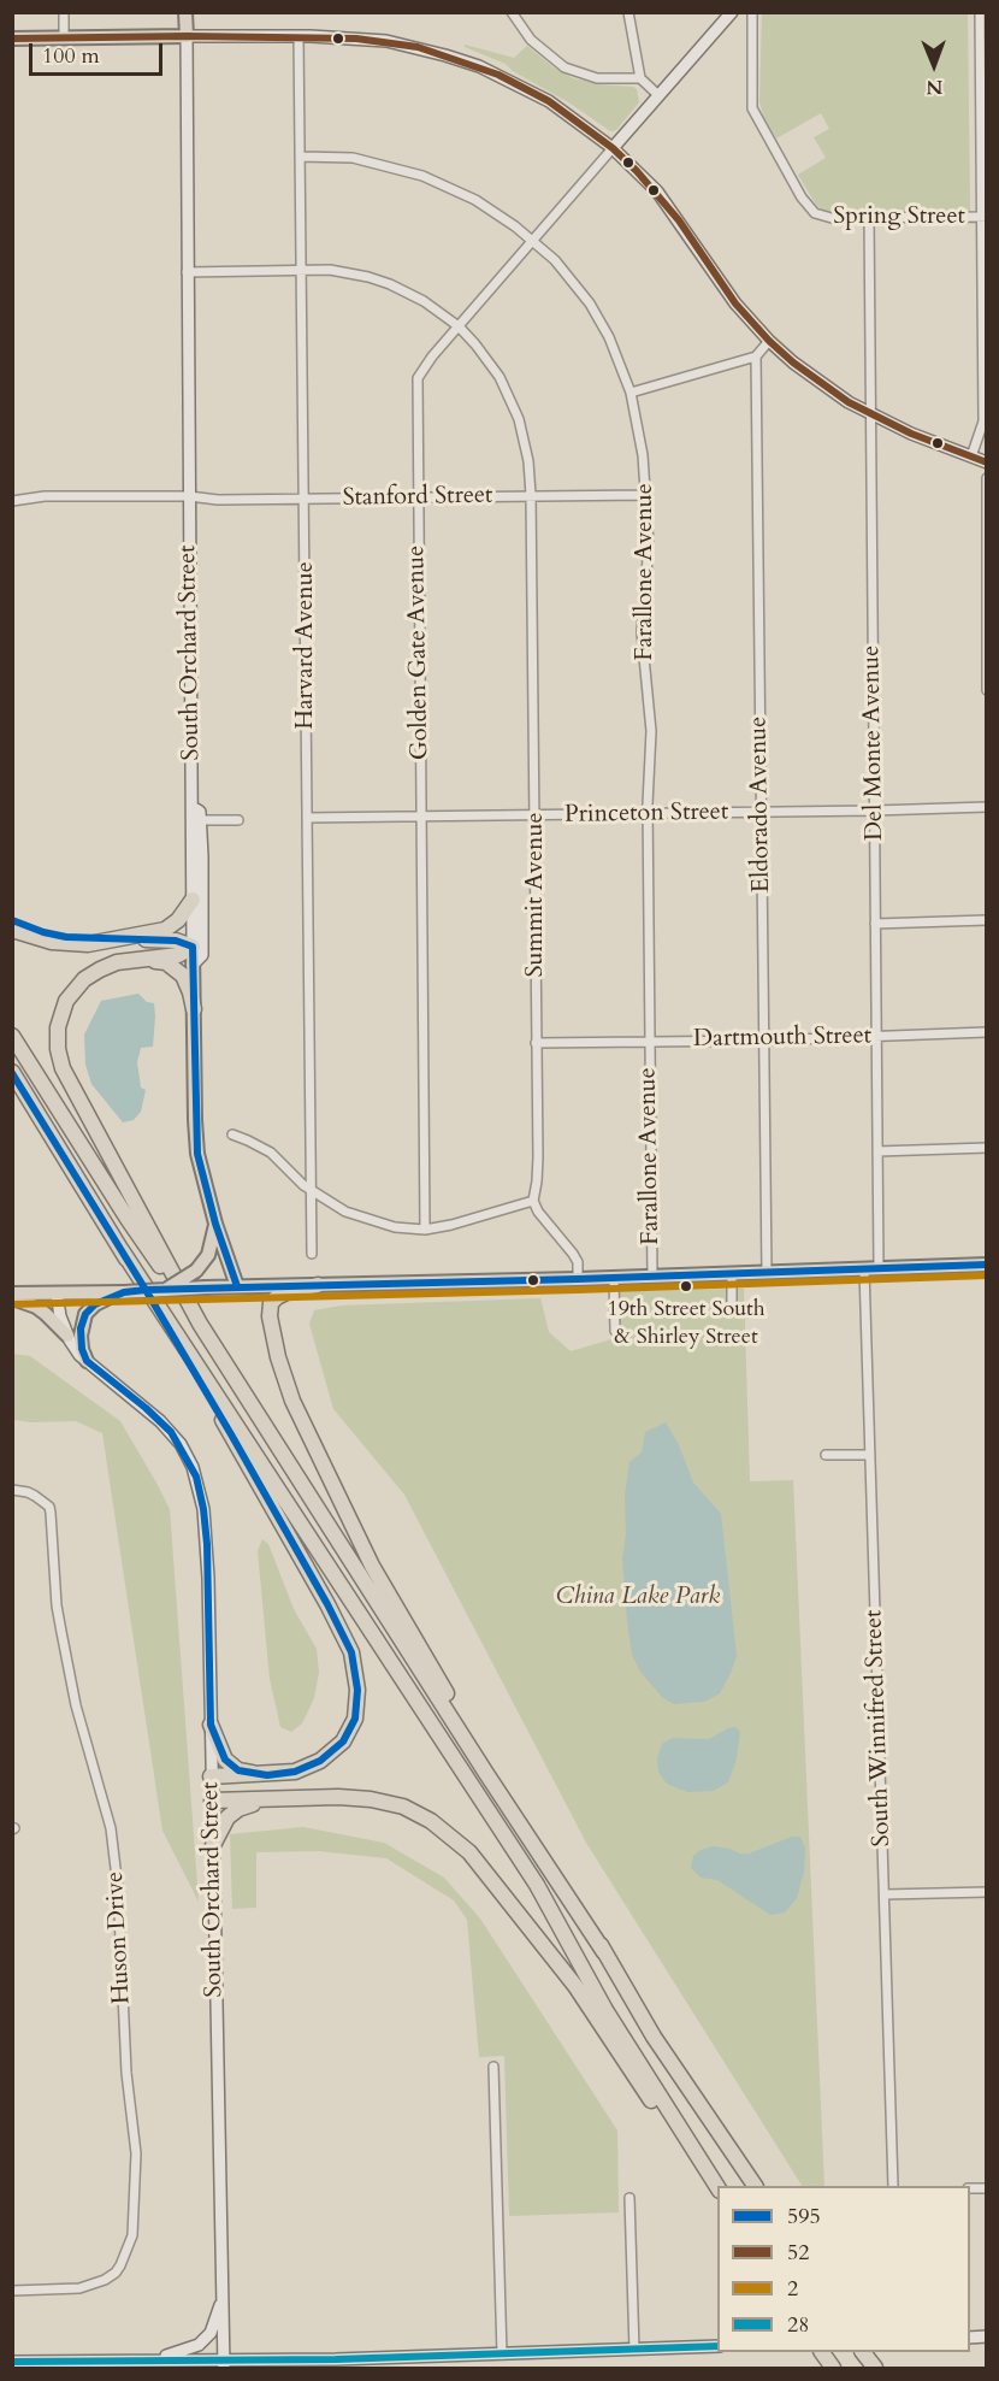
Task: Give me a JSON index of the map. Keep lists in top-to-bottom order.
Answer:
{
  "streets": {
    "main road": ["South Orchard Street"],
    "street": [
      "Spring Street",
      "Stanford Street",
      "Farallone Avenue",
      "Harvard Avenue",
      "Golden Gate Avenue",
      "Del Monte Avenue",
      "Eldorado Avenue",
      "Princeton Street",
      "Summit Avenue",
      "Dartmouth Street",
      "South Winnifred Street",
      "Huson Drive"
    ]
  },
  "crossings": [
    ["Spring Street", "Del Monte Avenue"],
    ["Stanford Street", "Farallone Avenue"],
    ["Stanford Street", "Harvard Avenue"],
    ["Stanford Street", "South Orchard Street"],
    ["Stanford Street", "Golden Gate Avenue"],
    ["Stanford Street", "Summit Avenue"],
    ["Farallone Avenue", "Harvard Avenue"],
    ["Farallone Avenue", "Golden Gate Avenue"],
    ["Farallone Avenue", "Princeton Street"],
    ["Farallone Avenue", "Dartmouth Street"],
    ["Harvard Avenue", "Princeton Street"],
    ["Harvard Avenue", "Summit Avenue"],
    ["South Orchard Street", "Summit Avenue"],
    ["Golden Gate Avenue", "Princeton Street"],
    ["Golden Gate Avenue", "Summit Avenue"],
    ["Del Monte Avenue", "Princeton Street"],
    ["Del Monte Avenue", "Dartmouth Street"],
    ["Eldorado Avenue", "Princeton Street"],
    ["Eldorado Avenue", "Dartmouth Street"],
    ["Princeton Street", "Summit Avenue"],
    ["Summit Avenue", "Dartmouth Street"]
  ],
  "parks": ["China Lake Park"],
  "places": ["19th Street South & Shirley Street"],
  "lines": [
    "transit line 52",
    "transit line 595",
    "transit line 2",
    "transit line 28"
  ],
  "legend": [
    "595",
    "52",
    "2",
    "28"
  ],
  "scale_bar": "100 m",
  "north": "bottom"
}
